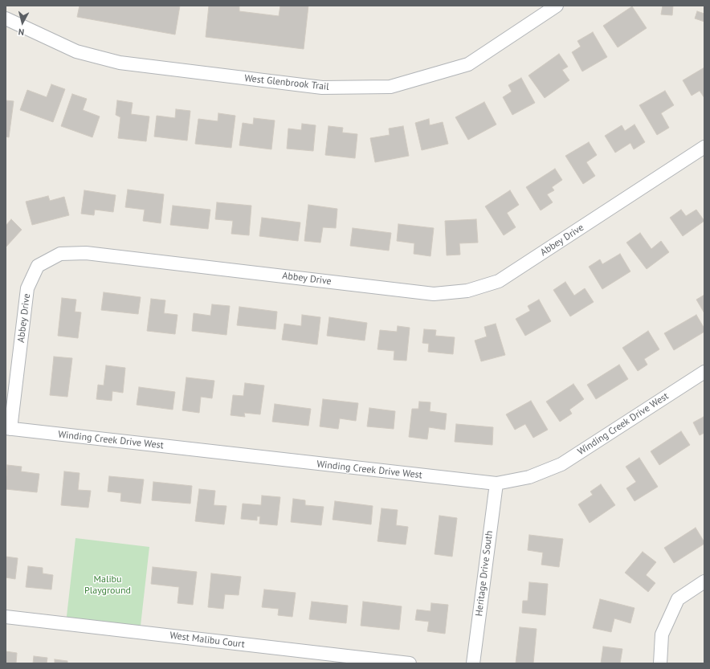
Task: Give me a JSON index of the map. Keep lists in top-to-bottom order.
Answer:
{
  "streets": {
    "street": [
      "West Glenbrook Trail",
      "Abbey Drive",
      "Winding Creek Drive West",
      "Heritage Drive South",
      "West Malibu Court"
    ]
  },
  "crossings": [
    ["Abbey Drive", "Winding Creek Drive West"],
    ["Winding Creek Drive West", "Heritage Drive South"]
  ],
  "parks": ["Malibu Playground"],
  "north": "bottom"
}
